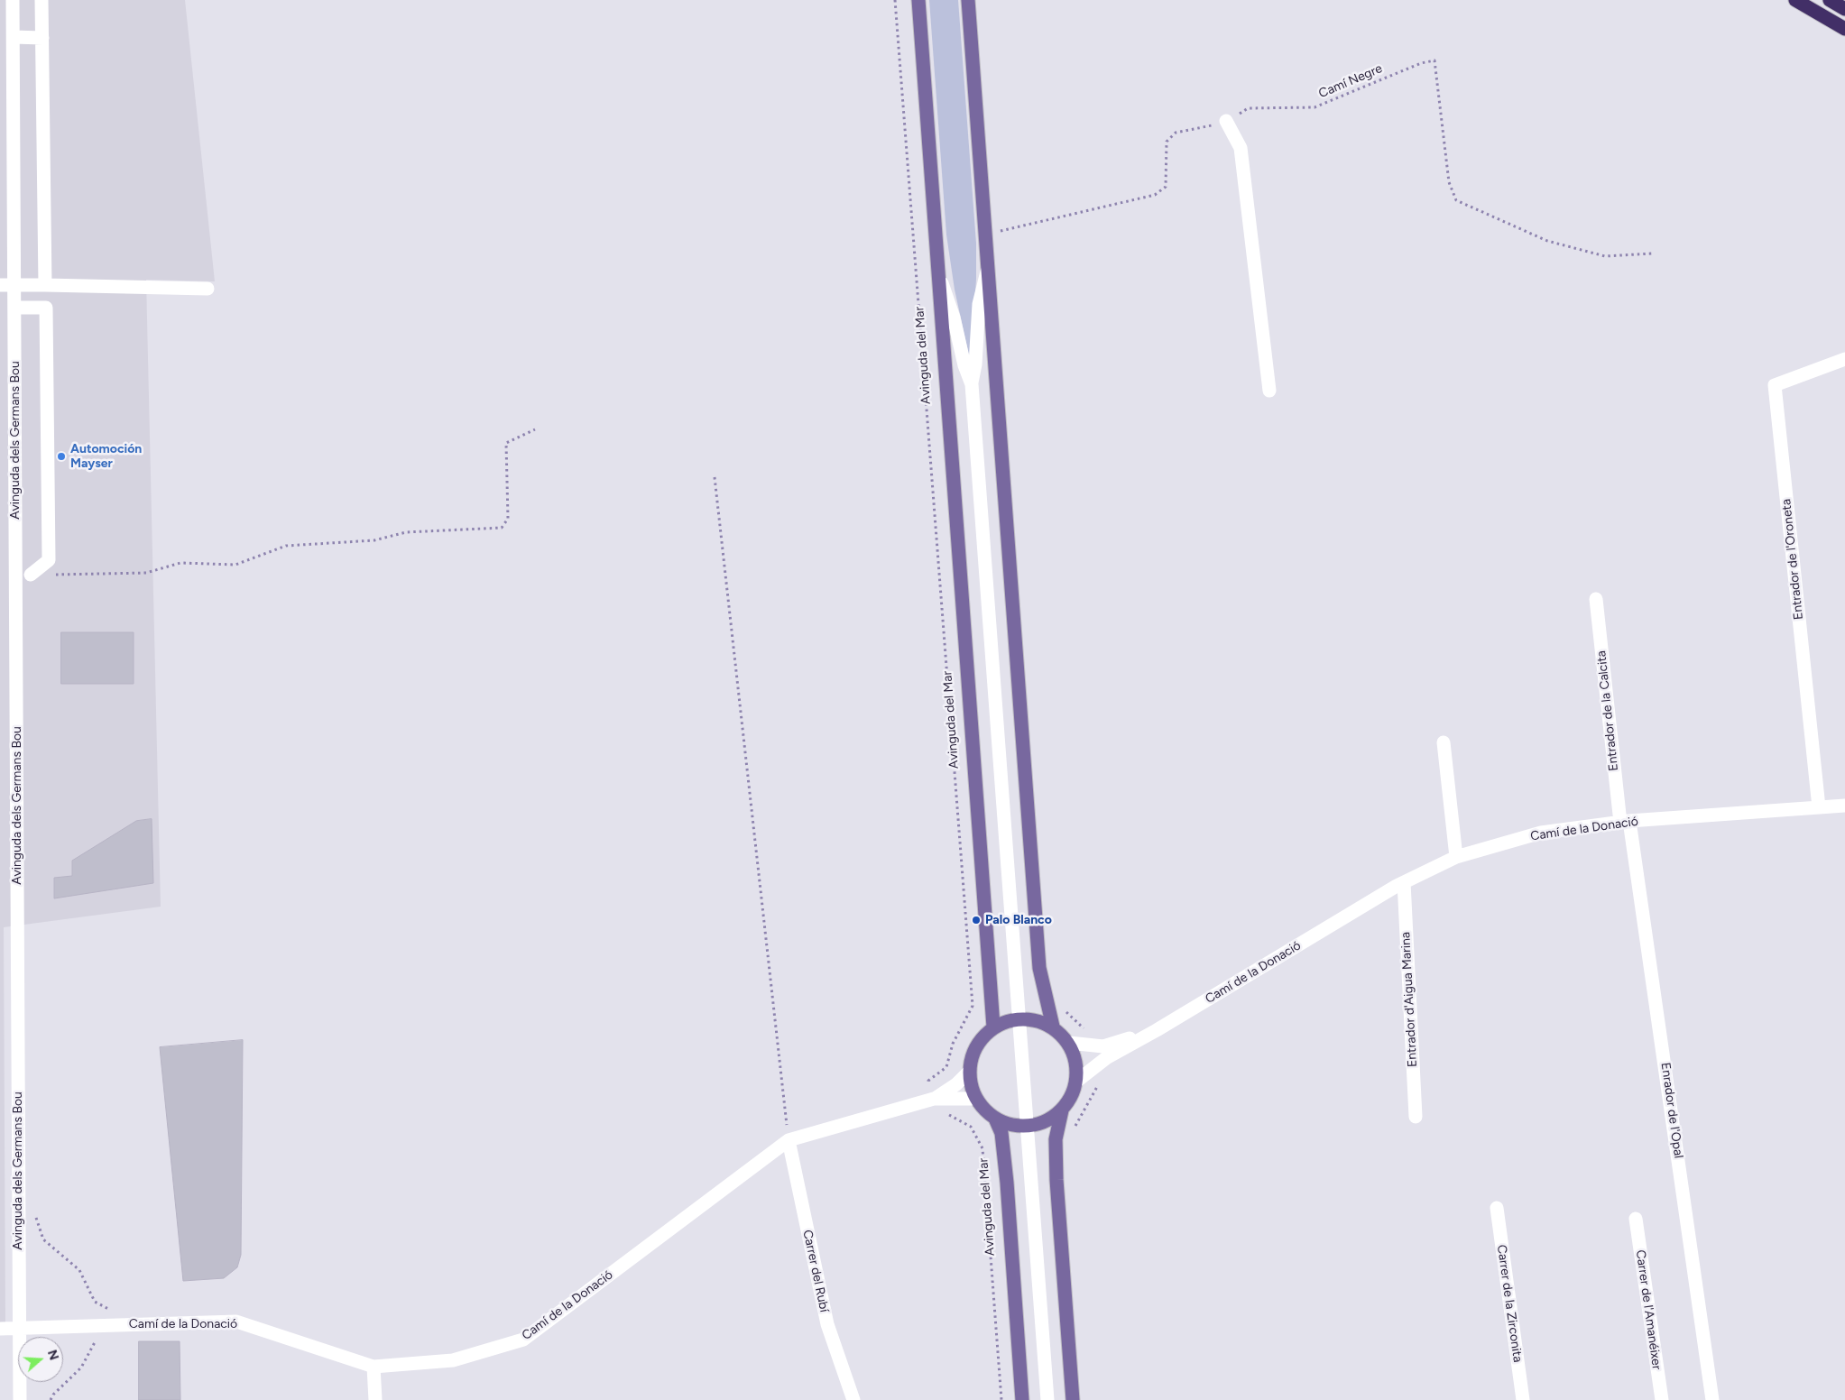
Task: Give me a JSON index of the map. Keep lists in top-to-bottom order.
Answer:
{
  "streets": {
    "main road": ["Avinguda del Mar"],
    "street": [
      "Avinguda dels Germans Bou",
      "Entrador de l'Oroneta",
      "Entrador de la Calcita",
      "Camí de la Donació",
      "Entrador d'Aigua Marina",
      "Enrador de l'Opal",
      "Carrer del Rubí",
      "Carrer de la Zirconita",
      "Carrer de l'Amanéixer"
    ],
    "path": ["Camí Negre"]
  },
  "crossings": [
    ["Camí Negre", "Avinguda del Mar"],
    ["Avinguda del Mar", "Camí de la Donació"],
    ["Avinguda dels Germans Bou", "Camí de la Donació"],
    ["Entrador de l'Oroneta", "Camí de la Donació"],
    ["Entrador de la Calcita", "Camí de la Donació"],
    ["Entrador de la Calcita", "Enrador de l'Opal"],
    ["Camí de la Donació", "Entrador d'Aigua Marina"],
    ["Camí de la Donació", "Enrador de l'Opal"],
    ["Camí de la Donació", "Carrer del Rubí"]
  ],
  "places": ["Automoción Mayser", "Palo Blanco"],
  "north": "right"
}
